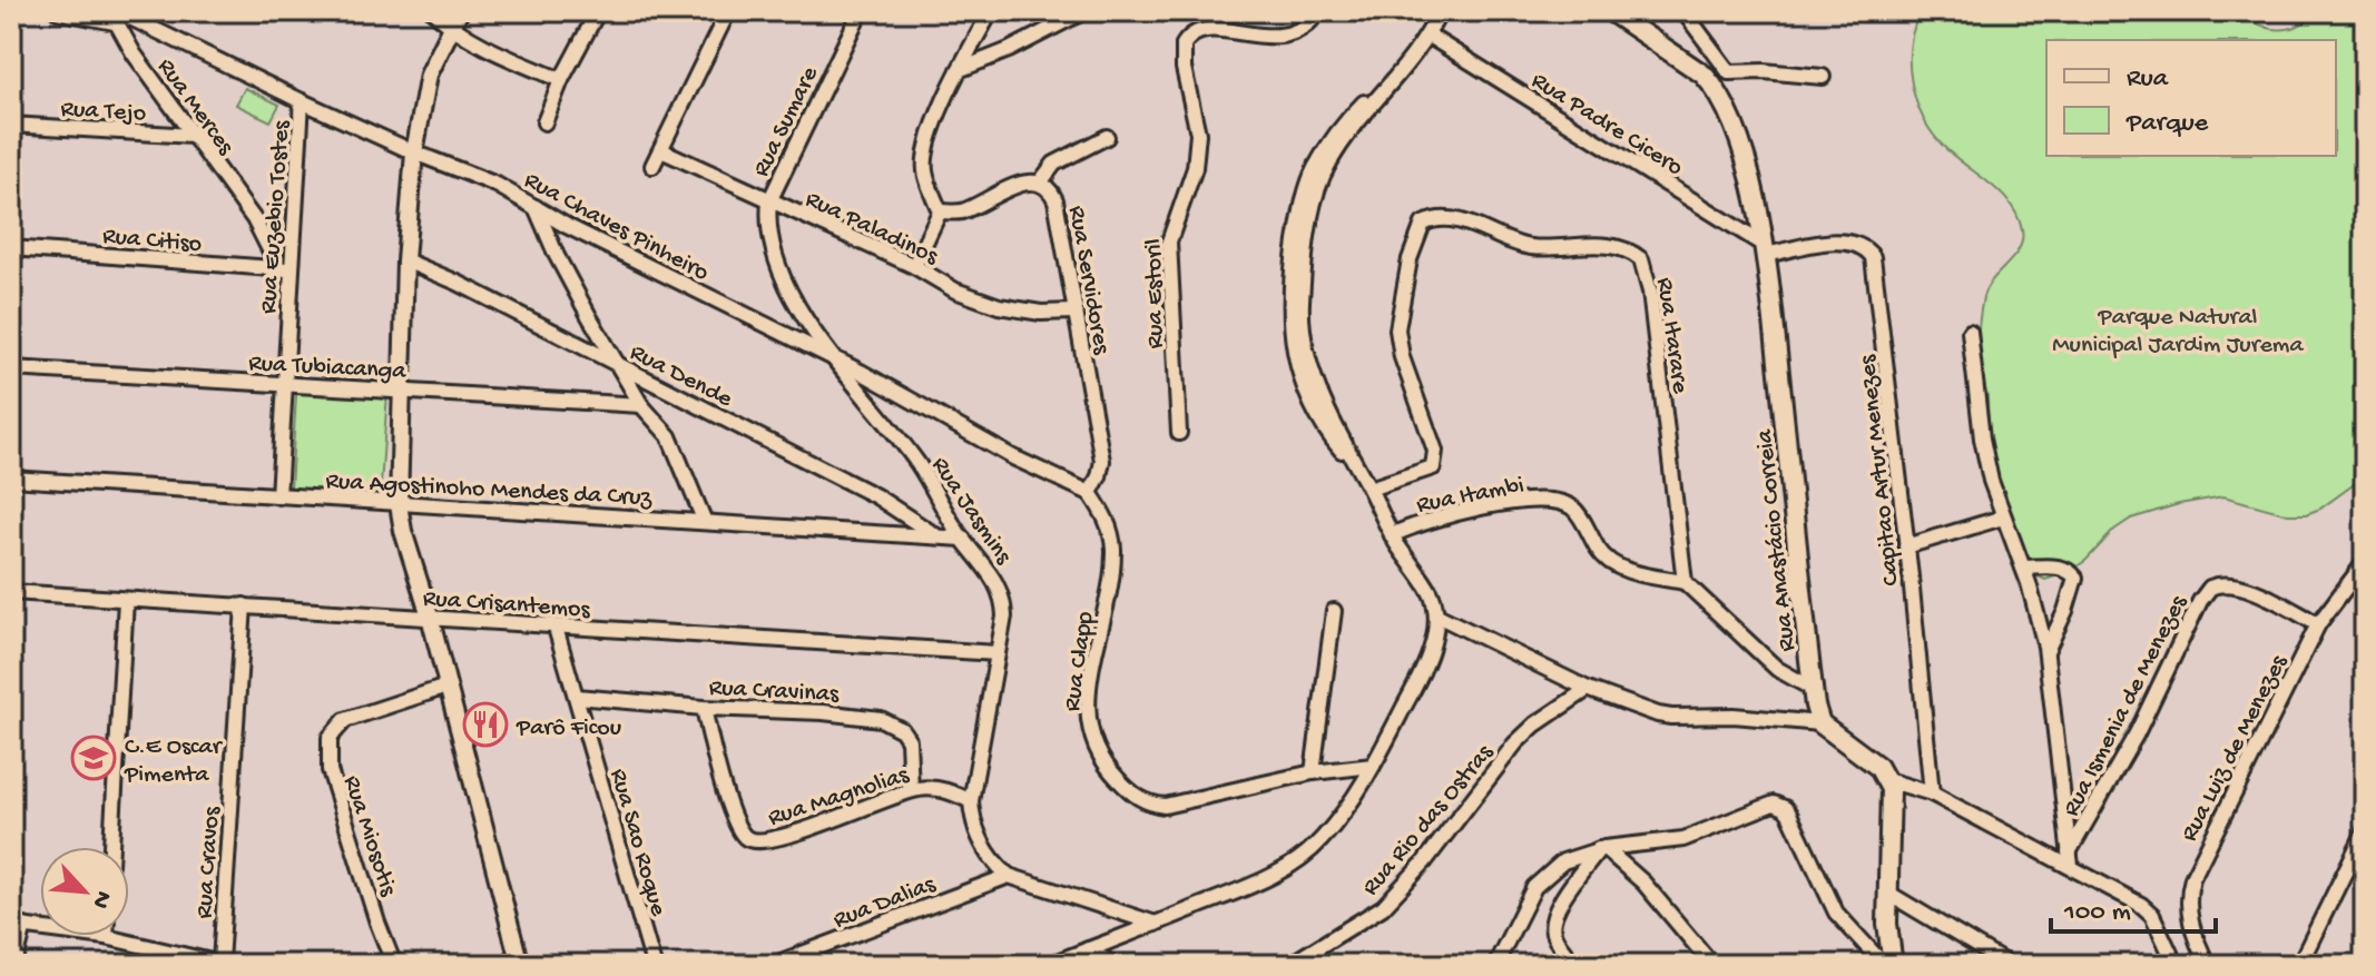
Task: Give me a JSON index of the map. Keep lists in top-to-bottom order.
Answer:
{
  "streets": {
    "main road": ["Rua Anastácio Correia"],
    "street": [
      "Rua Merces",
      "Rua Tejo",
      "Rua Sumare",
      "Rua Padre Cicero",
      "Rua Euzebio Tostes",
      "Rua Chaves Pinheiro",
      "Rua Paladinos",
      "Rua Citiso",
      "Rua Servidores",
      "Rua Estoril",
      "Rua Itarare",
      "Rua Tubiacanga",
      "Rua Dende",
      "Capitao Artur Menezes",
      "Rua Agostinoho Mendes da Cruz",
      "Rua Itambi",
      "Rua Jasmins",
      "Rua Crisantemos",
      "Rua Clapp",
      "Rua Cravinas",
      "Rua Ismenia de Menezes",
      "Rua Luiz de Menezes",
      "Rua Magnolias",
      "Rua Rio das Ostras",
      "Rua Miosotis",
      "Rua Sao Roque",
      "Rua Cravos",
      "Rua Dalias"
    ]
  },
  "crossings": [
    ["Rua Merces", "Rua Tejo"],
    ["Rua Merces", "Rua Euzebio Tostes"],
    ["Rua Merces", "Rua Chaves Pinheiro"],
    ["Rua Merces", "Rua Citiso"],
    ["Rua Sumare", "Rua Paladinos"],
    ["Rua Sumare", "Rua Jasmins"],
    ["Rua Padre Cicero", "Capitao Artur Menezes"],
    ["Rua Padre Cicero", "Rua Anastácio Correia"],
    ["Rua Euzebio Tostes", "Rua Chaves Pinheiro"],
    ["Rua Euzebio Tostes", "Rua Citiso"],
    ["Rua Euzebio Tostes", "Rua Tubiacanga"],
    ["Rua Euzebio Tostes", "Rua Agostinoho Mendes da Cruz"],
    ["Rua Chaves Pinheiro", "Rua Servidores"],
    ["Rua Chaves Pinheiro", "Rua Jasmins"],
    ["Rua Chaves Pinheiro", "Rua Clapp"],
    ["Rua Paladinos", "Rua Servidores"],
    ["Rua Paladinos", "Rua Jasmins"],
    ["Rua Servidores", "Rua Clapp"],
    ["Rua Itarare", "Rua Itambi"],
    ["Rua Dende", "Rua Agostinoho Mendes da Cruz"],
    ["Capitao Artur Menezes", "Rua Anastácio Correia"],
    ["Rua Agostinoho Mendes da Cruz", "Rua Jasmins"],
    ["Rua Jasmins", "Rua Crisantemos"],
    ["Rua Jasmins", "Rua Magnolias"],
    ["Rua Jasmins", "Rua Dalias"],
    ["Rua Crisantemos", "Rua Sao Roque"],
    ["Rua Crisantemos", "Rua Cravos"],
    ["Rua Cravinas", "Rua Magnolias"],
    ["Rua Cravinas", "Rua Sao Roque"],
    ["Rua Ismenia de Menezes", "Rua Luiz de Menezes"]
  ],
  "parks": ["Parque Natural Municipal Jardim Jurema"],
  "places": {
    "restaurant": ["Parô Ficou"],
    "school or university": ["C.E Oscar Pimenta"]
  },
  "legend": ["Rua", "Parque"],
  "scale_bar": "100 m",
  "north": "bottom right"
}
